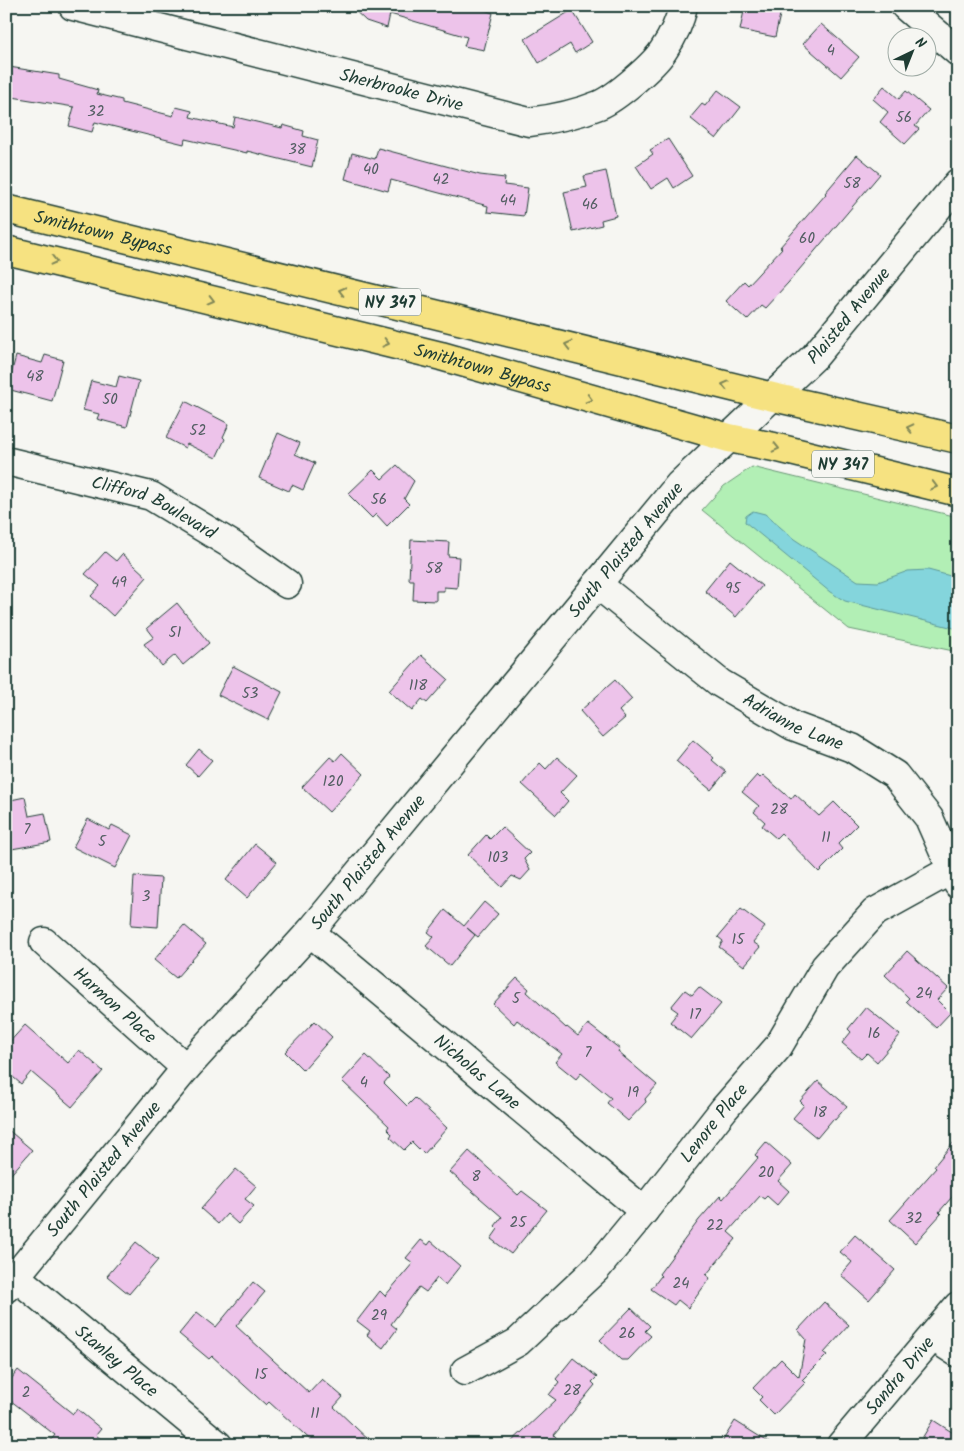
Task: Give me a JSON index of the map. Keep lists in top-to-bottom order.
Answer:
{
  "streets": {
    "highway": ["Smithtown Bypass", "NY 347"],
    "street": [
      "Sherbrooke Drive",
      "Plaisted Avenue",
      "Clifford Boulevard",
      "South Plaisted Avenue",
      "Adrianne Lane",
      "Harmon Place",
      "Nicholas Lane",
      "Lenore Place",
      "Stanley Place",
      "Sandra Drive"
    ]
  },
  "crossings": [
    ["Smithtown Bypass", "Plaisted Avenue"],
    ["Smithtown Bypass", "South Plaisted Avenue"],
    ["Plaisted Avenue", "South Plaisted Avenue"],
    ["South Plaisted Avenue", "Adrianne Lane"],
    ["South Plaisted Avenue", "Harmon Place"],
    ["South Plaisted Avenue", "Nicholas Lane"],
    ["South Plaisted Avenue", "Stanley Place"],
    ["Adrianne Lane", "Lenore Place"],
    ["Nicholas Lane", "Lenore Place"]
  ],
  "house_numbers": [
    "4",
    "32",
    "56",
    "38",
    "40",
    "42",
    "58",
    "44",
    "46",
    "60",
    "48",
    "50",
    "52",
    "56",
    "58",
    "49",
    "95",
    "51",
    "118",
    "53",
    "120",
    "28",
    "7",
    "11",
    "5",
    "103",
    "3",
    "15",
    "24",
    "5",
    "17",
    "16",
    "7",
    "4",
    "19",
    "18",
    "20",
    "8",
    "32",
    "25",
    "22",
    "24",
    "29",
    "26",
    "15",
    "28",
    "2",
    "11"
  ],
  "north": "top right"
}
